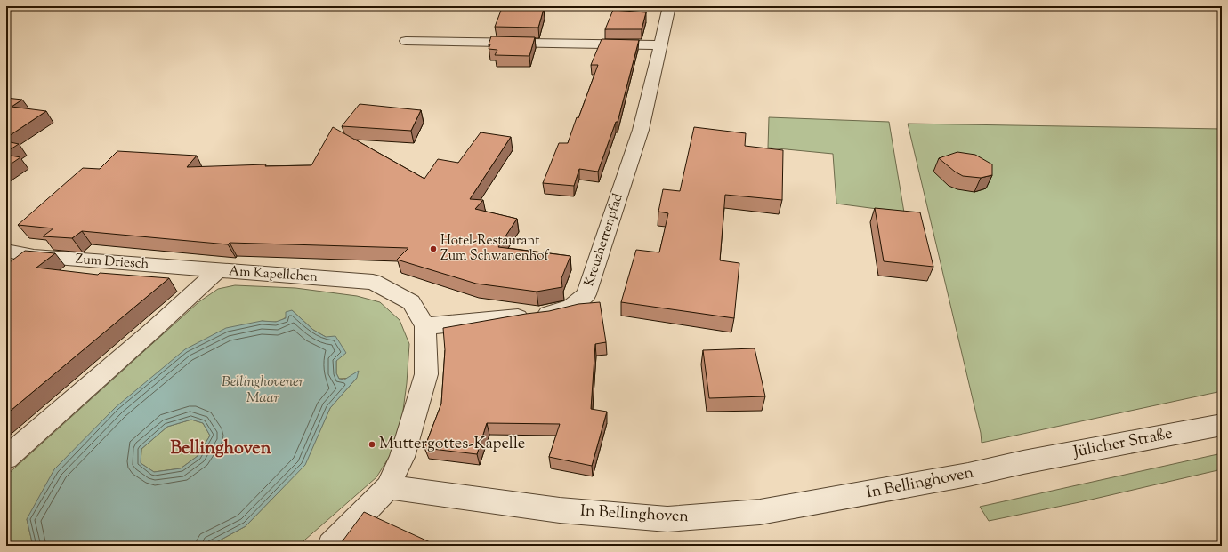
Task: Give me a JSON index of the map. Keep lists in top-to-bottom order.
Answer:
{
  "streets": {
    "street": [
      "Kreuzherrenpfad",
      "Zum Driesch",
      "Am Kapellchen",
      "Jülicher Straße",
      "In Bellinghoven"
    ]
  },
  "crossings": [
    ["Kreuzherrenpfad", "Am Kapellchen"],
    ["Zum Driesch", "Am Kapellchen"],
    ["Am Kapellchen", "In Bellinghoven"],
    ["Jülicher Straße", "In Bellinghoven"]
  ],
  "districts": ["Bellinghoven"],
  "water": ["Bellinghovener Maar"],
  "places": ["Hotel-Restaurant Zum Schwanenhof", "Muttergottes-Kapelle"]
}
